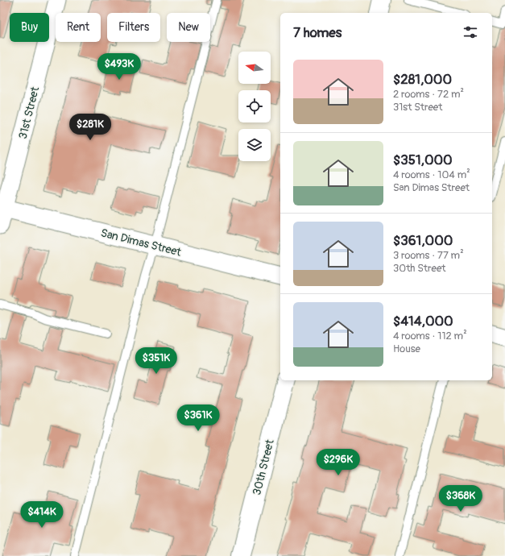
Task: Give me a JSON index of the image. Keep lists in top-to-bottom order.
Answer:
{
  "streets": {
    "street": ["31st Street", "San Dimas Street", "30th Street"]
  },
  "crossings": [
    ["31st Street", "San Dimas Street"]
  ],
  "north": "left",
  "page": {
    "chip": [
      "Buy",
      "Rent",
      "Filters",
      "New"
    ],
    "heading": "7 homes",
    "list": [
      {
        "name": "$281,000",
        "note": "2 rooms · 72 m² · 31st Street"
      },
      {
        "name": "$351,000",
        "note": "4 rooms · 104 m² · San Dimas Street"
      },
      {
        "name": "$361,000",
        "note": "3 rooms · 77 m² · 30th Street"
      },
      {
        "name": "$414,000",
        "note": "4 rooms · 112 m² · House"
      }
    ],
    "price": [
      "$493K",
      "$281K",
      "$351K",
      "$361K",
      "$296K",
      "$368K",
      "$414K"
    ]
  }
}
